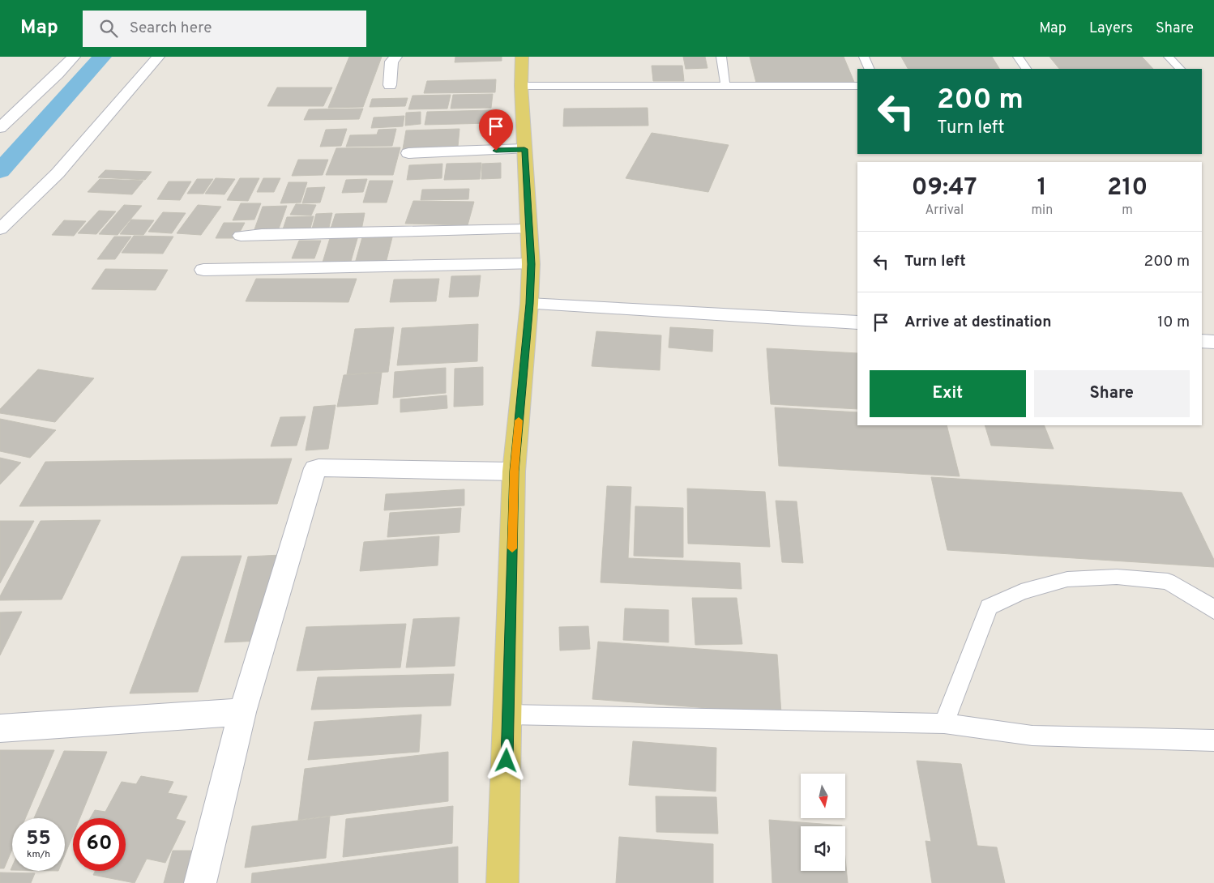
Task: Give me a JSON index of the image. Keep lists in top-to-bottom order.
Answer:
{
  "north": "bottom",
  "page": {
    "header": "Map",
    "search": "Search here",
    "nav": ["Map", "Layers", "Share"],
    "turn": ["200 m", "Turn left"],
    "eta": [
      "09:47",
      "Arrival",
      "1",
      "min",
      "210",
      "m"
    ],
    "list": [
      {
        "name": "Turn left",
        "value": "200 m"
      },
      {
        "name": "Arrive at destination",
        "value": "10 m"
      }
    ],
    "buttons": ["Exit", "Share"],
    "speed": "55 km/h",
    "limit": "60"
  }
}
